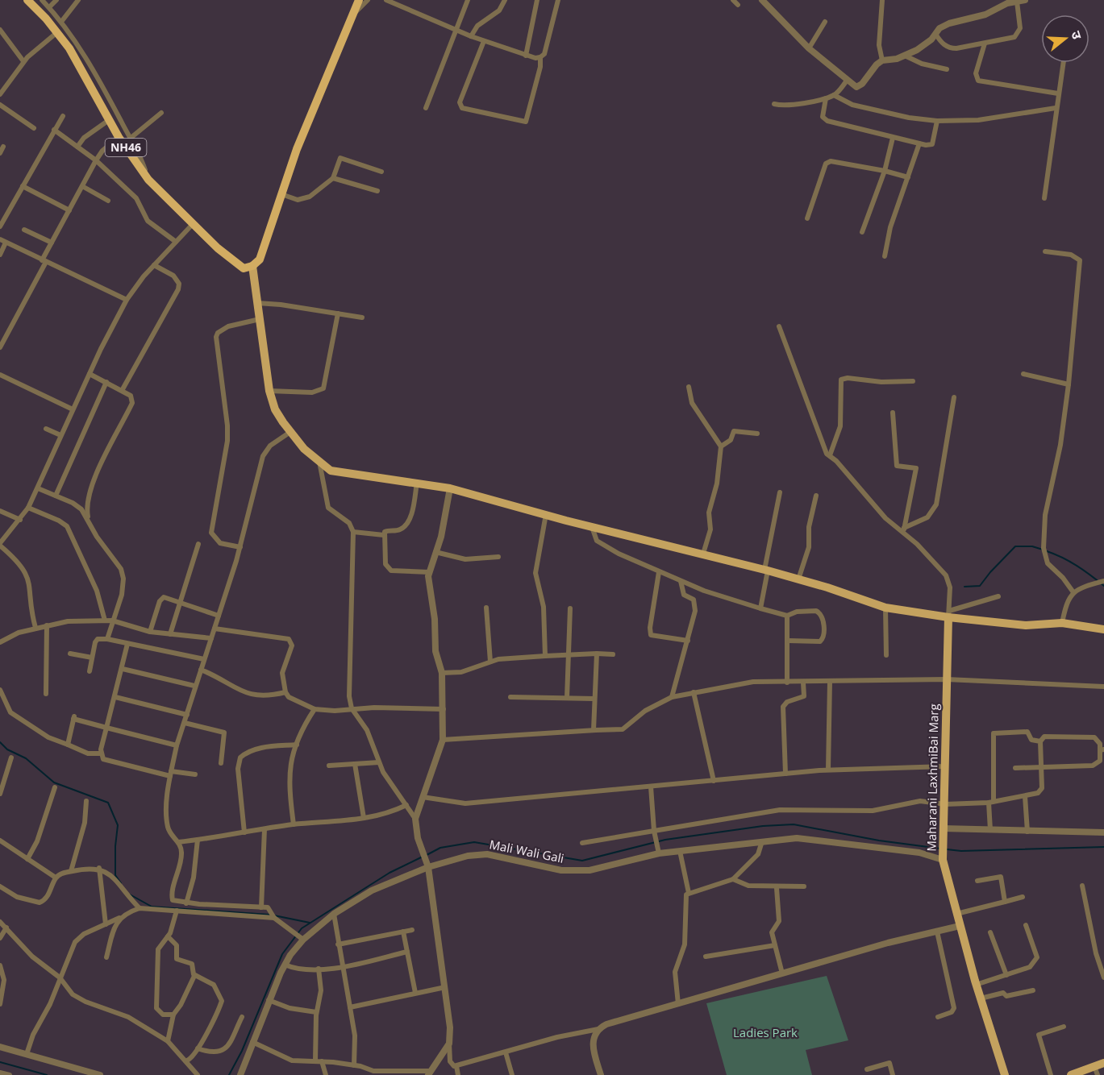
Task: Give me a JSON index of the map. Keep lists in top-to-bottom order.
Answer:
{
  "streets": {
    "highway": ["NH46"],
    "main road": ["Maharani LaxhmiBai Marg"],
    "street": ["Mali Wali Gali"]
  },
  "crossings": [
    ["Maharani LaxhmiBai Marg", "Mali Wali Gali"]
  ],
  "parks": ["Ladies Park"],
  "north": "right"
}
